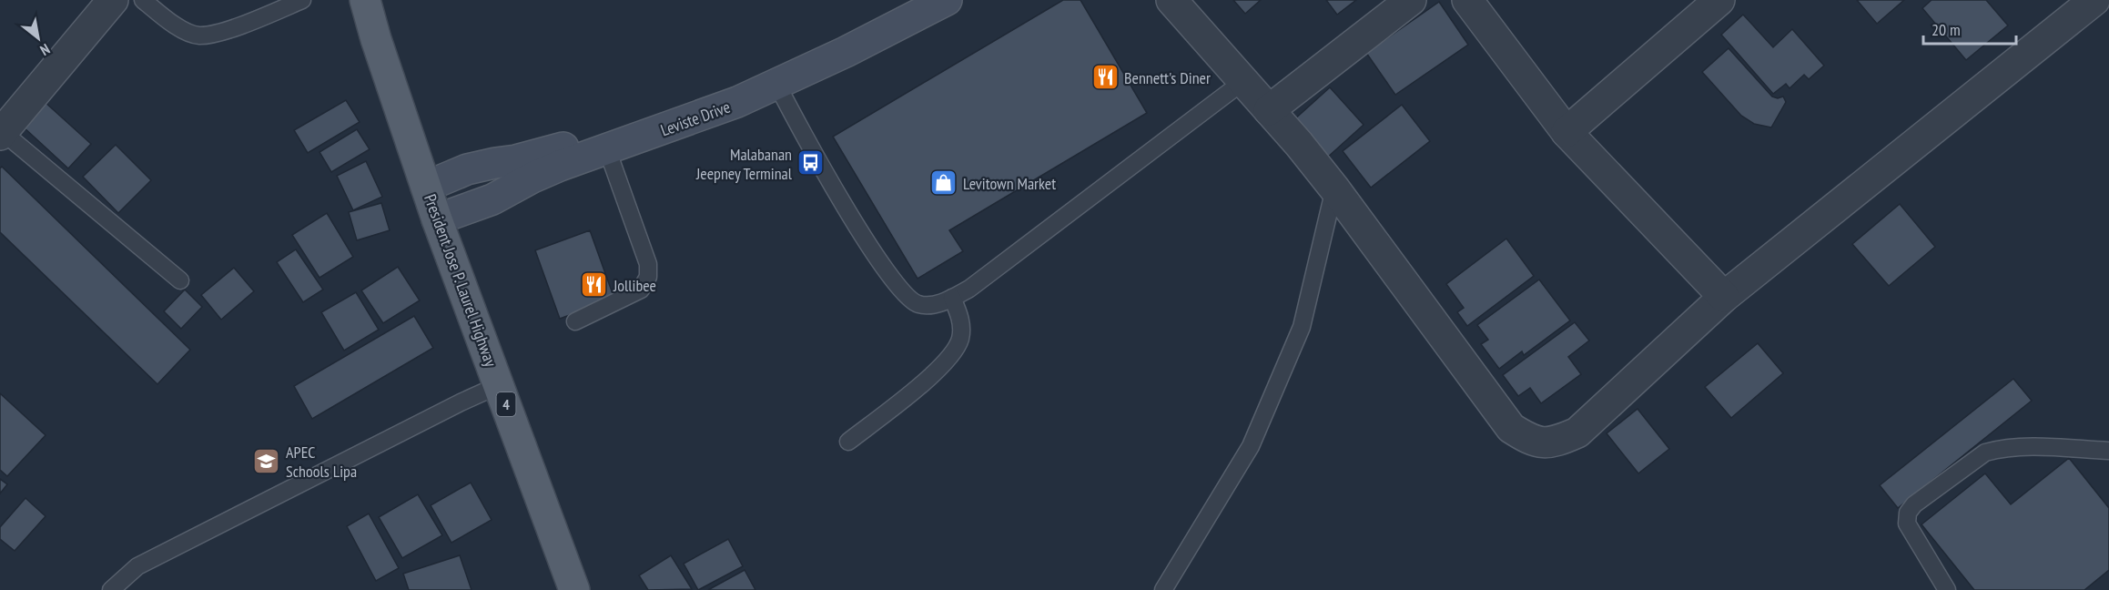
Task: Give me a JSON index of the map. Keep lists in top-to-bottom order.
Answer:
{
  "streets": {
    "main road": ["Leviste Drive", "President Jose P. Laurel Highway", "4"]
  },
  "crossings": [
    ["Leviste Drive", "President Jose P. Laurel Highway"]
  ],
  "places": {
    "restaurant": ["Bennett's Diner", "Jollibee"],
    "bus stop": ["Malabanan Jeepney Terminal"],
    "shop": ["Levitown Market"],
    "school or university": ["APEC Schools Lipa"]
  },
  "scale_bar": "20 m",
  "north": "bottom right"
}
